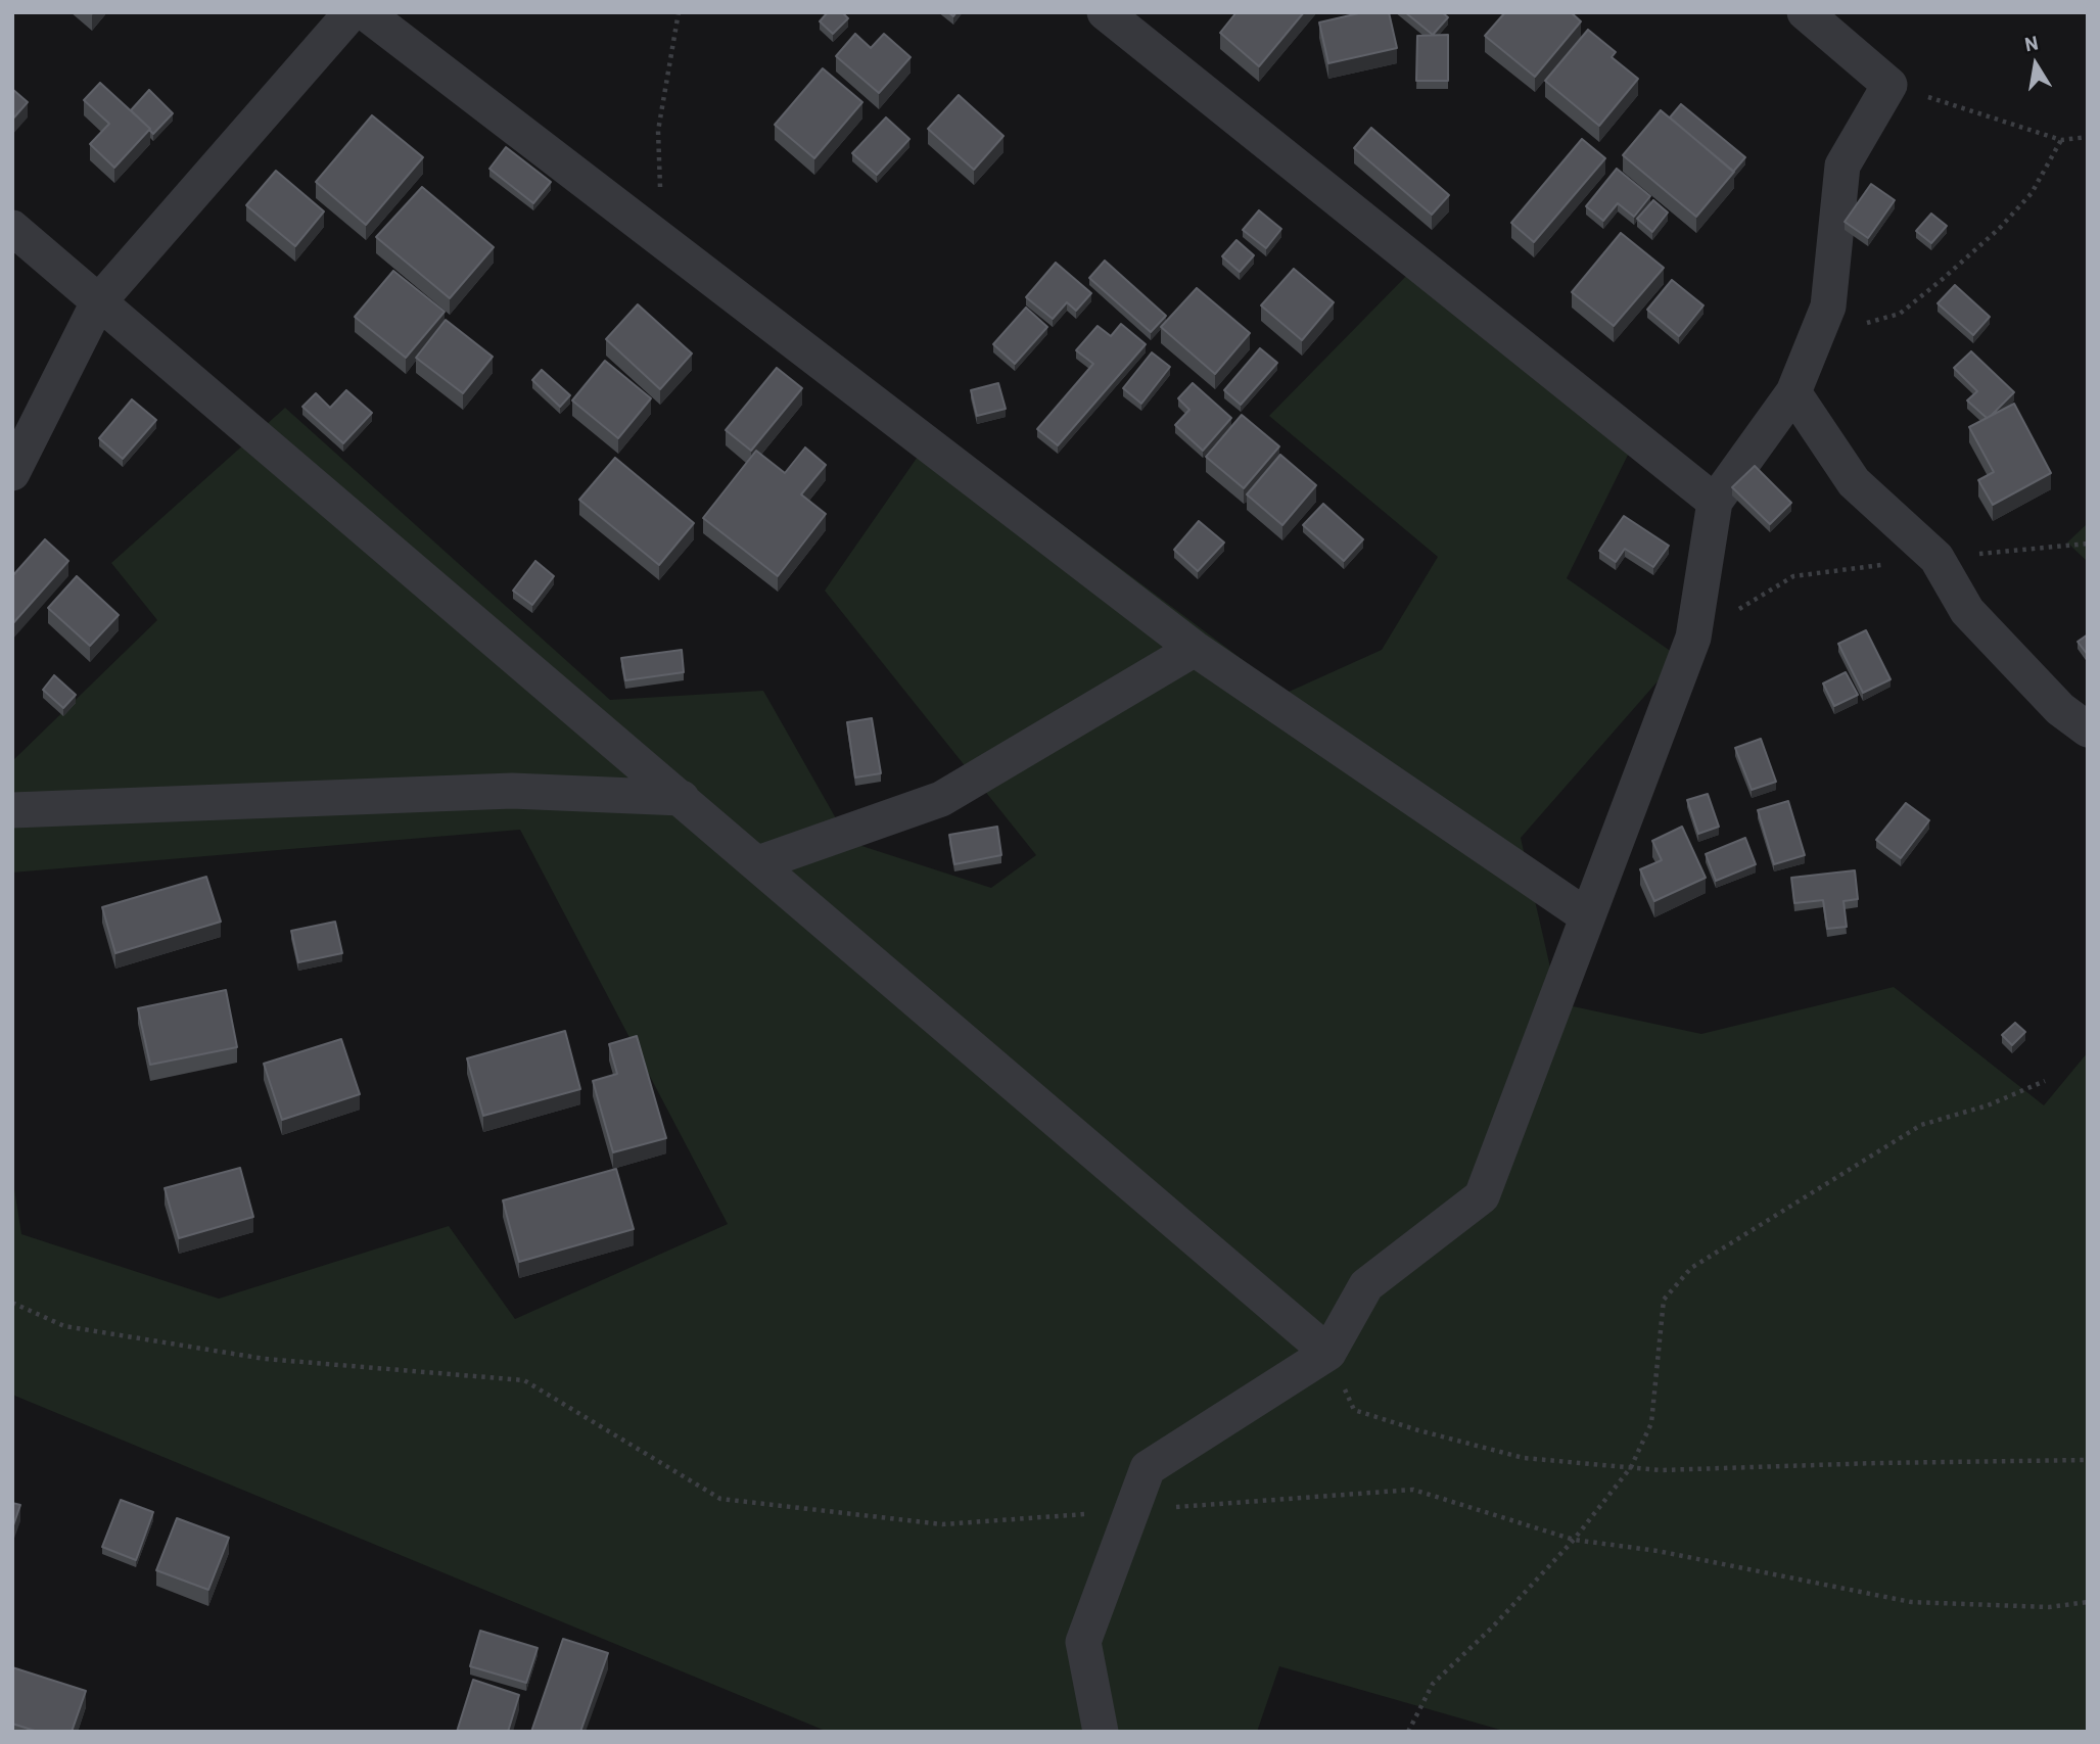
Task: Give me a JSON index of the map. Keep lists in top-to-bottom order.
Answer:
{
  "north": "top"
}
